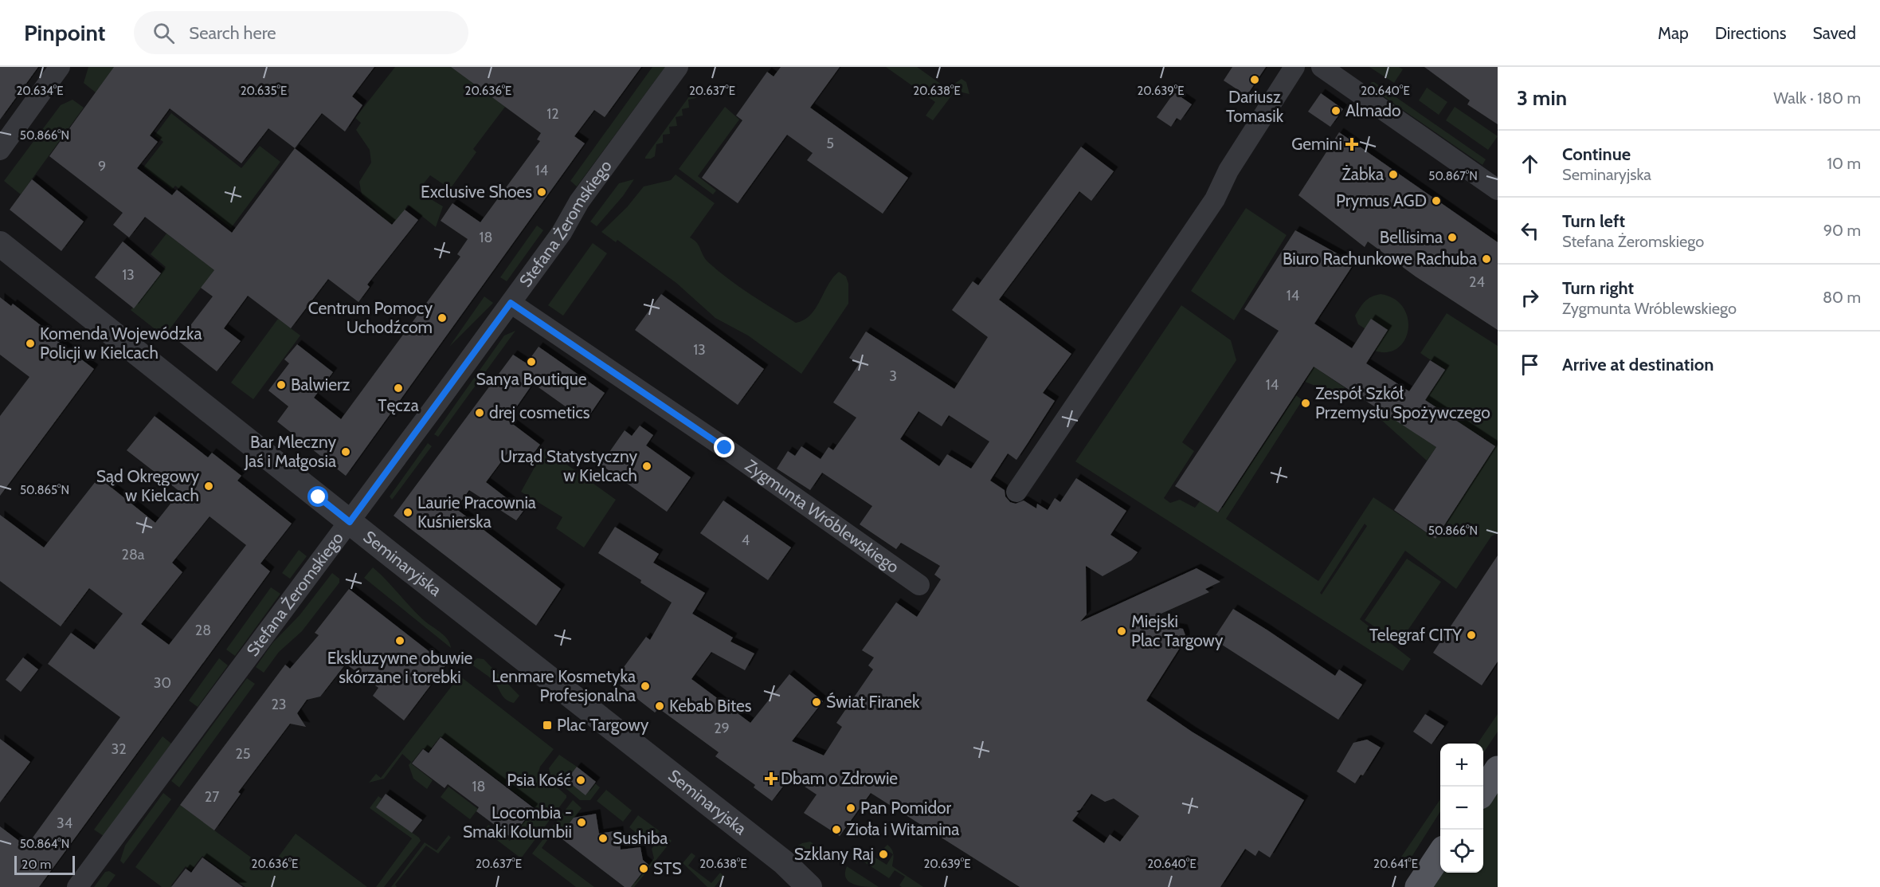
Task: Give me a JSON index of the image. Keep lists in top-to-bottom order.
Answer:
{
  "streets": {
    "street": ["Stefana Żeromskiego", "Zygmunta Wróblewskiego", "Seminaryjska"]
  },
  "crossings": [
    ["Stefana Żeromskiego", "Zygmunta Wróblewskiego"],
    ["Stefana Żeromskiego", "Seminaryjska"]
  ],
  "places": {
    "other": [
      "Dariusz Tomasik",
      "Almado",
      "Żabka",
      "Exclusive Shoes",
      "Prymus AGD",
      "Bellisima",
      "Biuro Rachunkowe Rachuba",
      "Centrum Pomocy Uchodźcom",
      "Komenda Wojewódzka Policji w Kielcach",
      "Sanya Boutique",
      "Balwierz",
      "Tęcza",
      "Zespół Szkół Przemysłu Spożywczego",
      "drej cosmetics",
      "Bar Mleczny Jaś i Małgosia",
      "Urząd Statystyczny w Kielcach",
      "Sąd Okręgowy w Kielcach",
      "Laurie Pracownia Kuśnierska",
      "Miejski Plac Targowy",
      "Telegraf CITY",
      "Ekskluzywne obuwie skórzane i torebki",
      "Lenmare Kosmetyka Profesjonalna",
      "Świat Firanek",
      "Kebab Bites",
      "Psia Kość",
      "Pan Pomidor",
      "Locombia - Smaki Kolumbii",
      "Zioła i Witamina",
      "Sushiba",
      "Szklany Raj",
      "STS"
    ],
    "health": ["Gemini", "Dbam o Zdrowie"],
    "transit": ["Plac Targowy"]
  },
  "house_numbers": [
    "12",
    "5",
    "9",
    "14",
    "18",
    "13",
    "24",
    "14",
    "13",
    "3",
    "14",
    "4",
    "28a",
    "28",
    "30",
    "23",
    "29",
    "32",
    "25",
    "18",
    "27",
    "34"
  ],
  "scale_bar": "20 m",
  "page": {
    "header": "Pinpoint",
    "search": "Search here",
    "nav": ["Map", "Directions", "Saved"],
    "heading": ["3 min", "Walk · 180 m"],
    "list": [
      ["Continue", "Seminaryjska", "10 m"],
      ["Turn left", "Stefana Żeromskiego", "90 m"],
      ["Turn right", "Zygmunta Wróblewskiego", "80 m"],
      "Arrive at destination"
    ],
    "map_buttons": ["+", "−"],
    "scale": "20 m"
  },
  "coordinates": [
    "20.634°E",
    "20.635°E",
    "20.636°E",
    "20.637°E",
    "20.638°E",
    "20.639°E",
    "20.640°E",
    "50.866°N",
    "50.867°N",
    "50.865°N",
    "50.864°N",
    "20.641°E"
  ]
}
